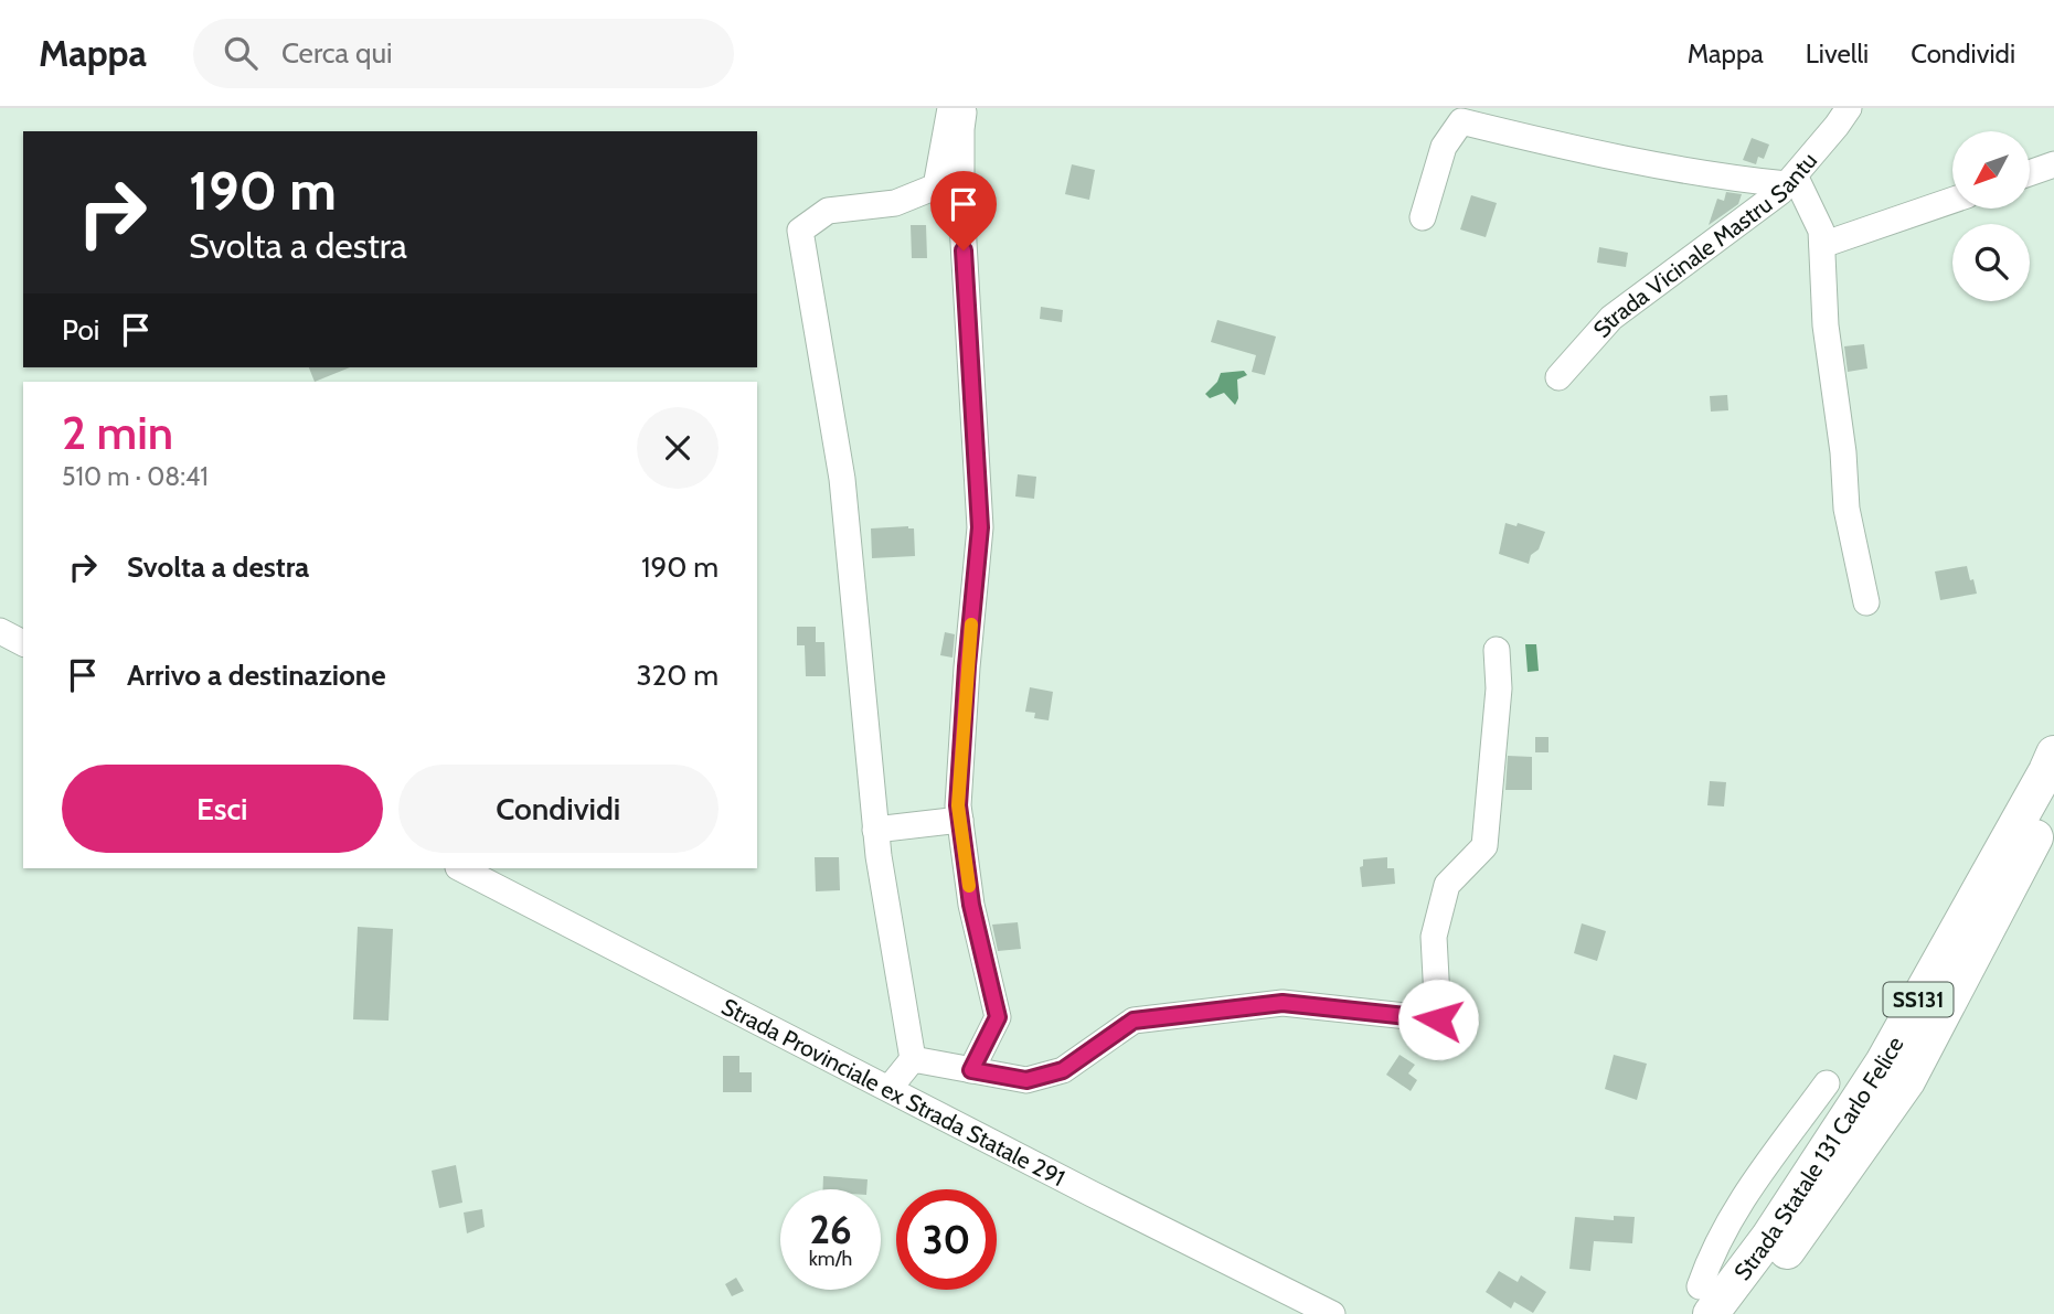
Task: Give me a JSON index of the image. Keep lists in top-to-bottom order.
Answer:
{
  "streets": {
    "highway": ["SS131", "Strada Statale 131 Carlo Felice"],
    "street": ["Strada Vicinale Mastru Santu", "Strada Provinciale ex Strada Statale 291"]
  },
  "north": "bottom left",
  "page": {
    "header": "Mappa",
    "search": "Cerca qui",
    "nav": ["Mappa", "Livelli", "Condividi"],
    "turn": ["190 m", "Svolta a destra"],
    "then": "Poi",
    "heading": ["2 min", "510 m · 08:41"],
    "list": [
      {
        "name": "Svolta a destra",
        "value": "190 m"
      },
      {
        "name": "Arrivo a destinazione",
        "value": "320 m"
      }
    ],
    "buttons": ["Esci", "Condividi"],
    "speed": "26 km/h",
    "limit": "30"
  }
}
